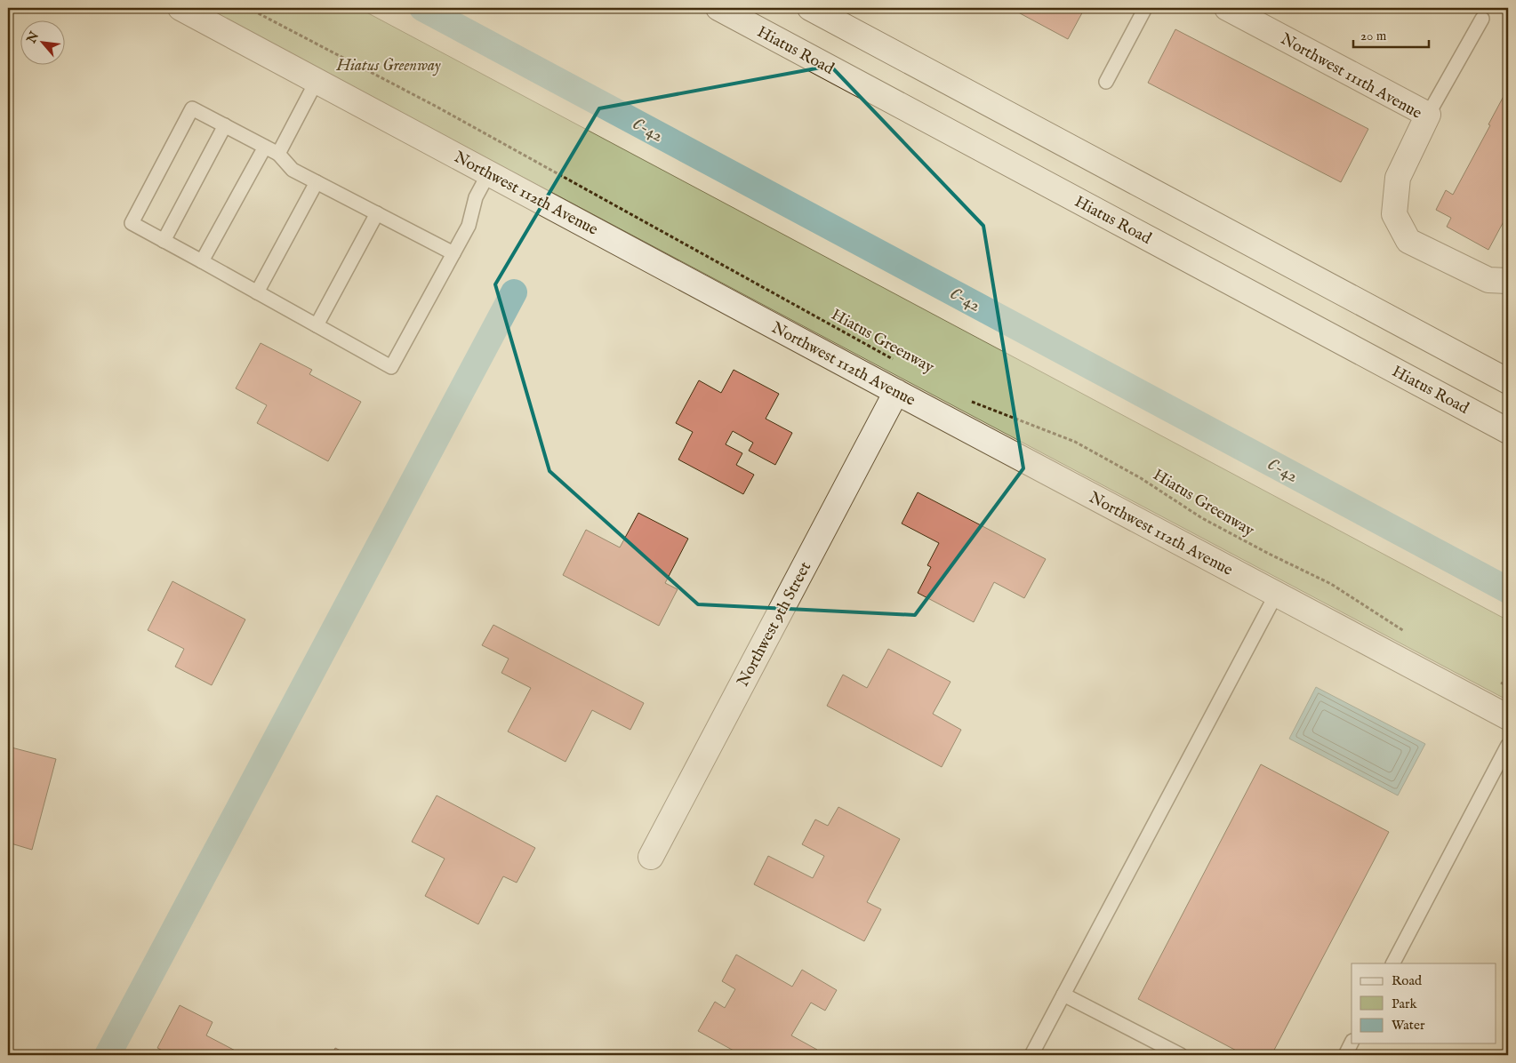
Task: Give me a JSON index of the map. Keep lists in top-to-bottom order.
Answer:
{
  "streets": {
    "street": [
      "Hiatus Road",
      "Northwest 111th Avenue",
      "Northwest 112th Avenue",
      "Northwest 9th Street"
    ],
    "path": ["Hiatus Greenway"]
  },
  "crossings": [
    ["Northwest 112th Avenue", "Northwest 9th Street"]
  ],
  "water": ["C-42"],
  "parks": ["Hiatus Greenway"],
  "legend": ["Road", "Park", "Water"],
  "scale_bar": "20 m",
  "north": "top left"
}
